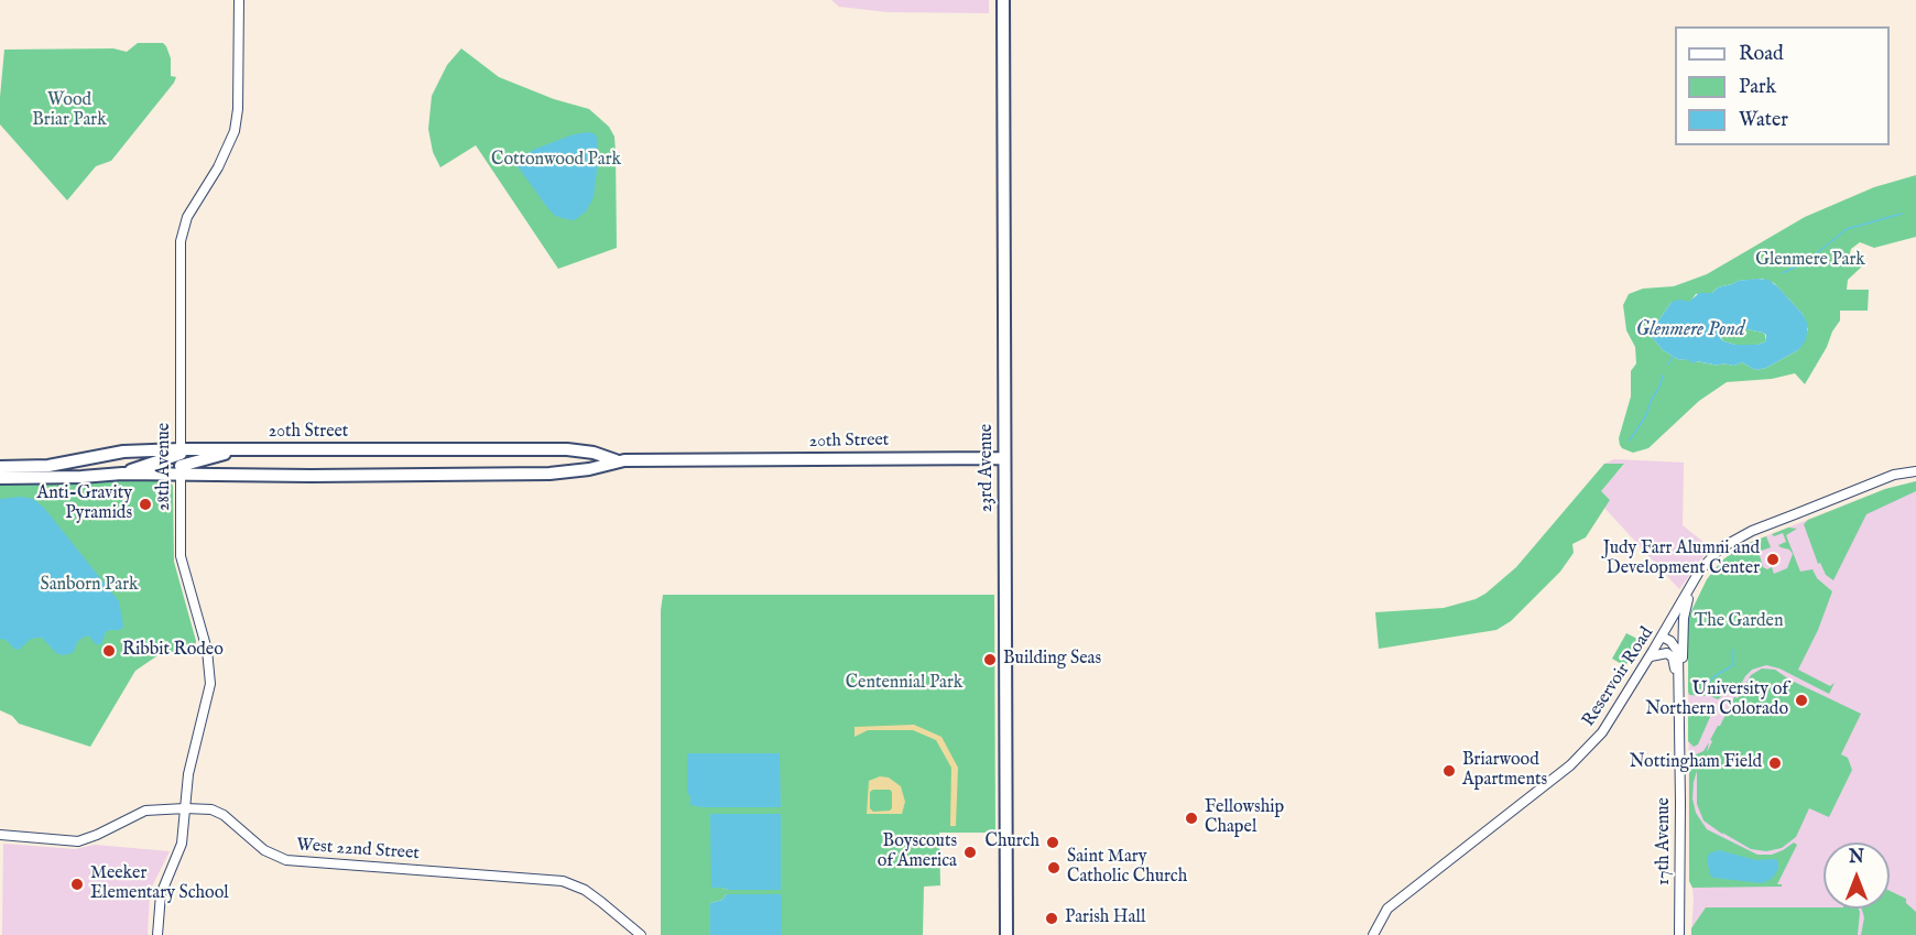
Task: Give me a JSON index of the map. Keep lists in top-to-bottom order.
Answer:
{
  "streets": {
    "main road": ["20th Street", "23rd Avenue"],
    "street": [
      "28th Avenue",
      "Reservoir Road",
      "17th Avenue",
      "West 22nd Street"
    ]
  },
  "crossings": [
    ["20th Street", "28th Avenue"],
    ["20th Street", "23rd Avenue"],
    ["28th Avenue", "West 22nd Street"],
    ["Reservoir Road", "17th Avenue"]
  ],
  "water": ["Glenmere Pond"],
  "parks": [
    "Wood Briar Park",
    "Cottonwood Park",
    "Glenmere Park",
    "Sanborn Park",
    "The Garden",
    "Centennial Park"
  ],
  "places": [
    "Anti-Gravity Pyramids",
    "Judy Farr Alumni and Development Center",
    "Ribbit Rodeo",
    "Building Seas",
    "University of Northern Colorado",
    "Nottingham Field",
    "Briarwood Apartments",
    "Fellowship Chapel",
    "Church",
    "Boyscouts of America",
    "Saint Mary Catholic Church",
    "Meeker Elementary School",
    "Parish Hall"
  ],
  "legend": ["Road", "Park", "Water"],
  "north": "top"
}
